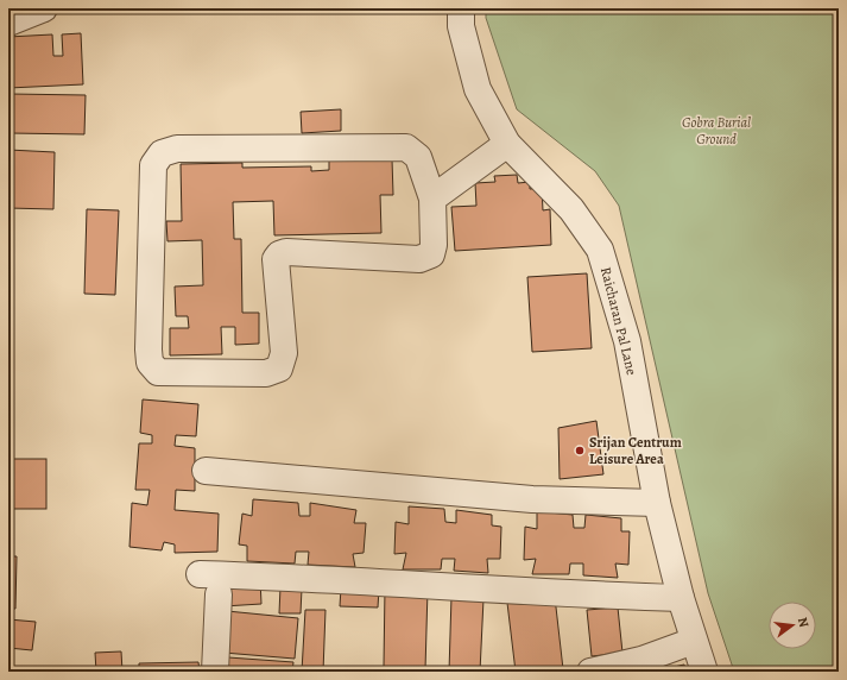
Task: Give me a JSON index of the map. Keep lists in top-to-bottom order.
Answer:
{
  "streets": {
    "street": ["Raicharan Pal Lane"]
  },
  "parks": ["Gobra Burial Ground"],
  "places": ["Srijan Centrum Leisure Area"],
  "north": "right"
}
